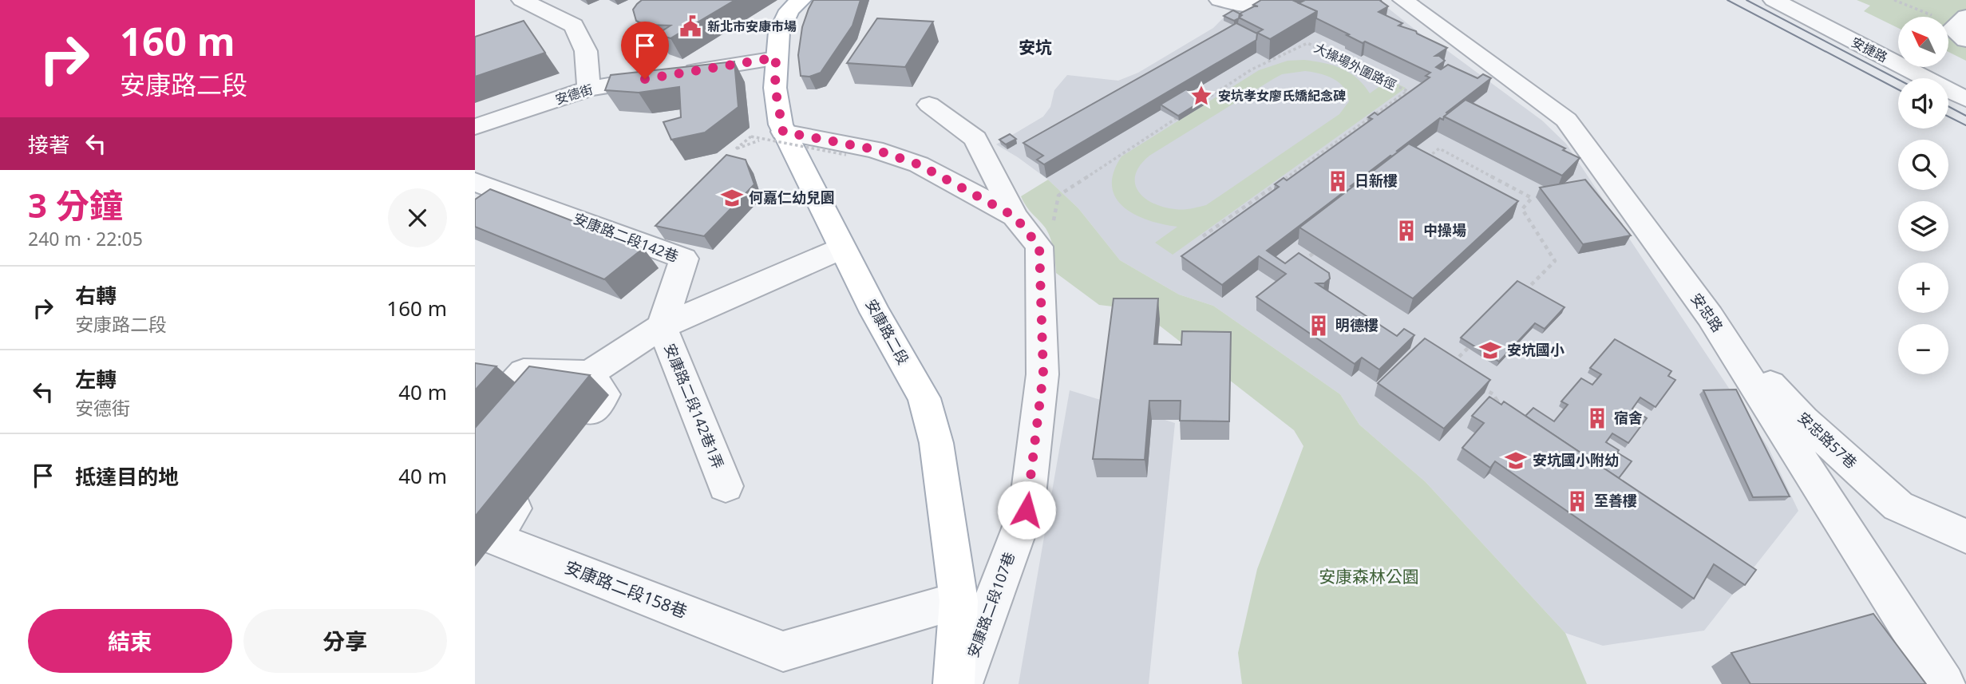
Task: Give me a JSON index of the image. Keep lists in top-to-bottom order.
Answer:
{
  "streets": {
    "main road": ["安康路二段"],
    "street": [
      "安捷路",
      "安德街",
      "安康路二段142巷",
      "安忠路",
      "安康路二段142巷1弄",
      "安忠路57巷",
      "安康路二段158巷",
      "安康路二段107巷"
    ],
    "path": ["大操場外圍路徑"]
  },
  "crossings": [
    ["安德街", "安康路二段"],
    ["安康路二段142巷", "安康路二段142巷1弄"],
    ["安忠路", "安忠路57巷"],
    ["安康路二段", "安康路二段158巷"],
    ["安康路二段", "安康路二段107巷"]
  ],
  "districts": ["安坑"],
  "parks": ["安康森林公園"],
  "places": {
    "public building": ["新北市安康市場"],
    "place": ["安坑孝女廖氏嬌紀念碑"],
    "building": [
      "日新樓",
      "中操場",
      "明德樓",
      "宿舍",
      "至善樓"
    ],
    "school or university": ["何嘉仁幼兒園", "安坑國小", "安坑國小附幼"]
  },
  "north": "top left",
  "page": {
    "turn": ["160 m", "安康路二段"],
    "map_buttons": ["+", "−"],
    "then": "接著",
    "heading": ["3 分鐘", "240 m · 22:05"],
    "list": [
      {
        "name": "右轉",
        "note": "安康路二段",
        "value": "160 m"
      },
      {
        "name": "左轉",
        "note": "安德街",
        "value": "40 m"
      },
      {
        "name": "抵達目的地",
        "value": "40 m"
      }
    ],
    "buttons": ["結束", "分享"]
  }
}
